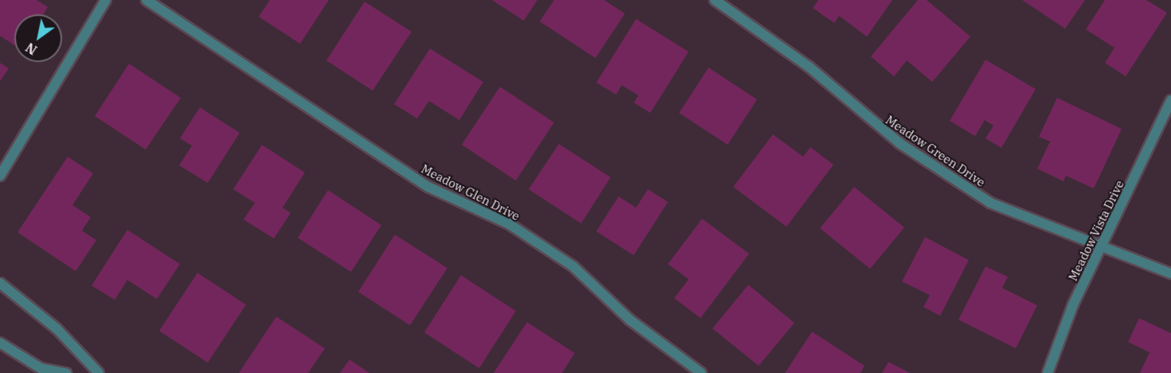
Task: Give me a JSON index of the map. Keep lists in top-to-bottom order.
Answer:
{
  "streets": {
    "street": ["Meadow Green Drive", "Meadow Glen Drive", "Meadow Vista Drive"]
  },
  "crossings": [
    ["Meadow Green Drive", "Meadow Vista Drive"]
  ],
  "north": "bottom left"
}
